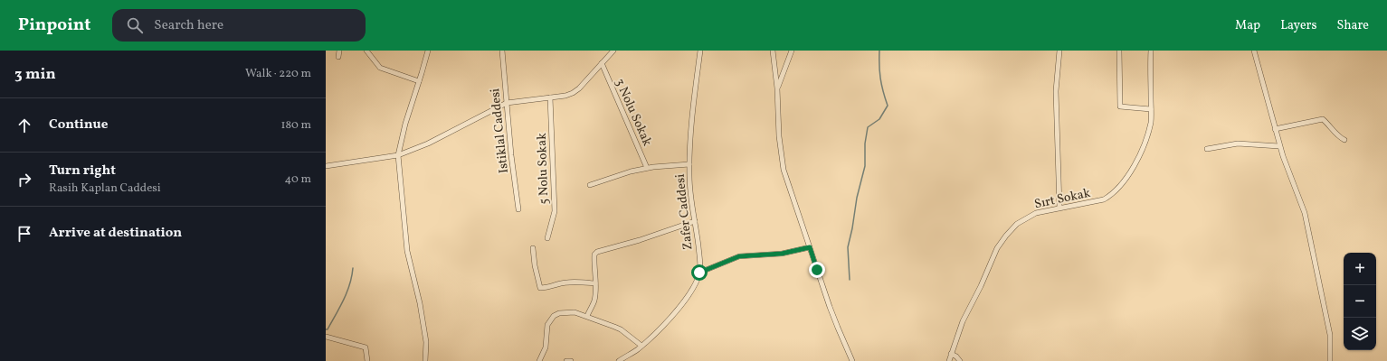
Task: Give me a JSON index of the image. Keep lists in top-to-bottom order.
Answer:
{
  "streets": {
    "street": [
      "3 Nolu Sokak",
      "Istiklal Caddesi",
      "5 Nolu Sokak",
      "Sırt Sokak",
      "Zafer Caddesi"
    ]
  },
  "page": {
    "header": "Pinpoint",
    "search": "Search here",
    "nav": ["Map", "Layers", "Share"],
    "heading": ["3 min", "Walk · 220 m"],
    "list": [
      ["Continue", "180 m"],
      ["Turn right", "Rasih Kaplan Caddesi", "40 m"],
      "Arrive at destination"
    ],
    "map_buttons": ["+", "−"]
  }
}
